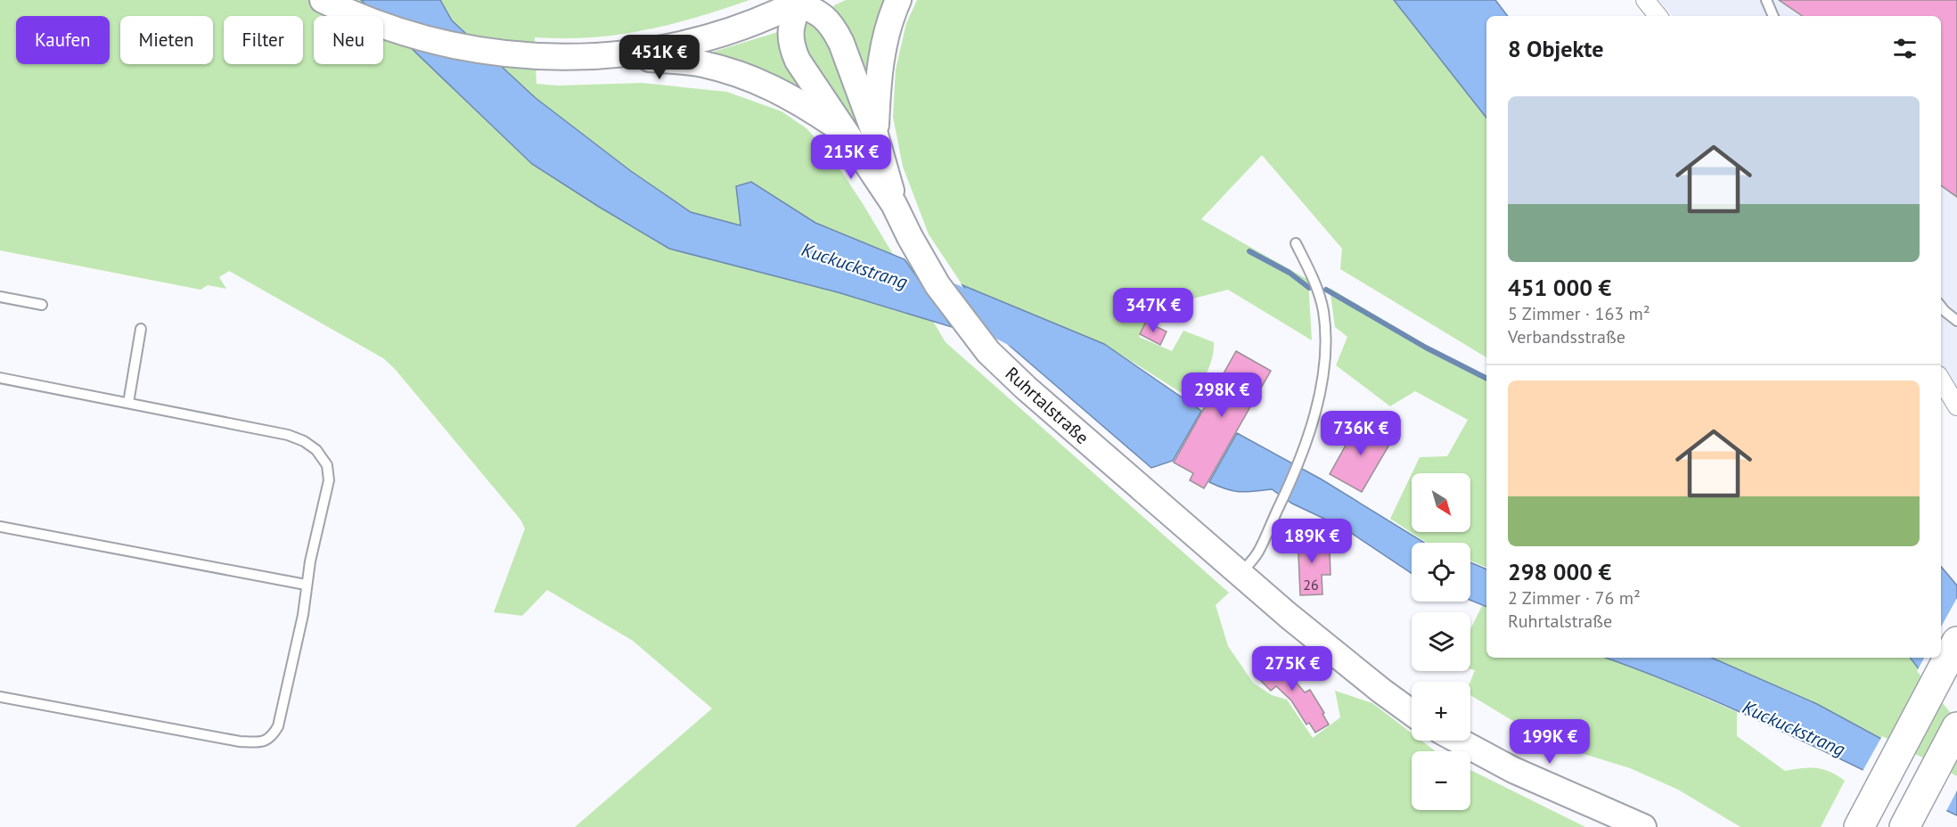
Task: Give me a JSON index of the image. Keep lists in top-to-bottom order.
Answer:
{
  "streets": {
    "main road": ["Ruhrtalstraße"]
  },
  "water": ["Kuckuckstrang"],
  "house_numbers": ["26"],
  "north": "bottom right",
  "page": {
    "chip": [
      "Kaufen",
      "Mieten",
      "Filter",
      "Neu"
    ],
    "heading": "8 Objekte",
    "price": [
      "451K €",
      "215K €",
      "347K €",
      "298K €",
      "736K €",
      "189K €",
      "275K €",
      "199K €"
    ],
    "list": [
      {
        "name": "451 000 €",
        "note": "5 Zimmer · 163 m² · Verbandsstraße"
      },
      {
        "name": "298 000 €",
        "note": "2 Zimmer · 76 m² · Ruhrtalstraße"
      }
    ],
    "map_buttons": ["+", "−"]
  }
}
